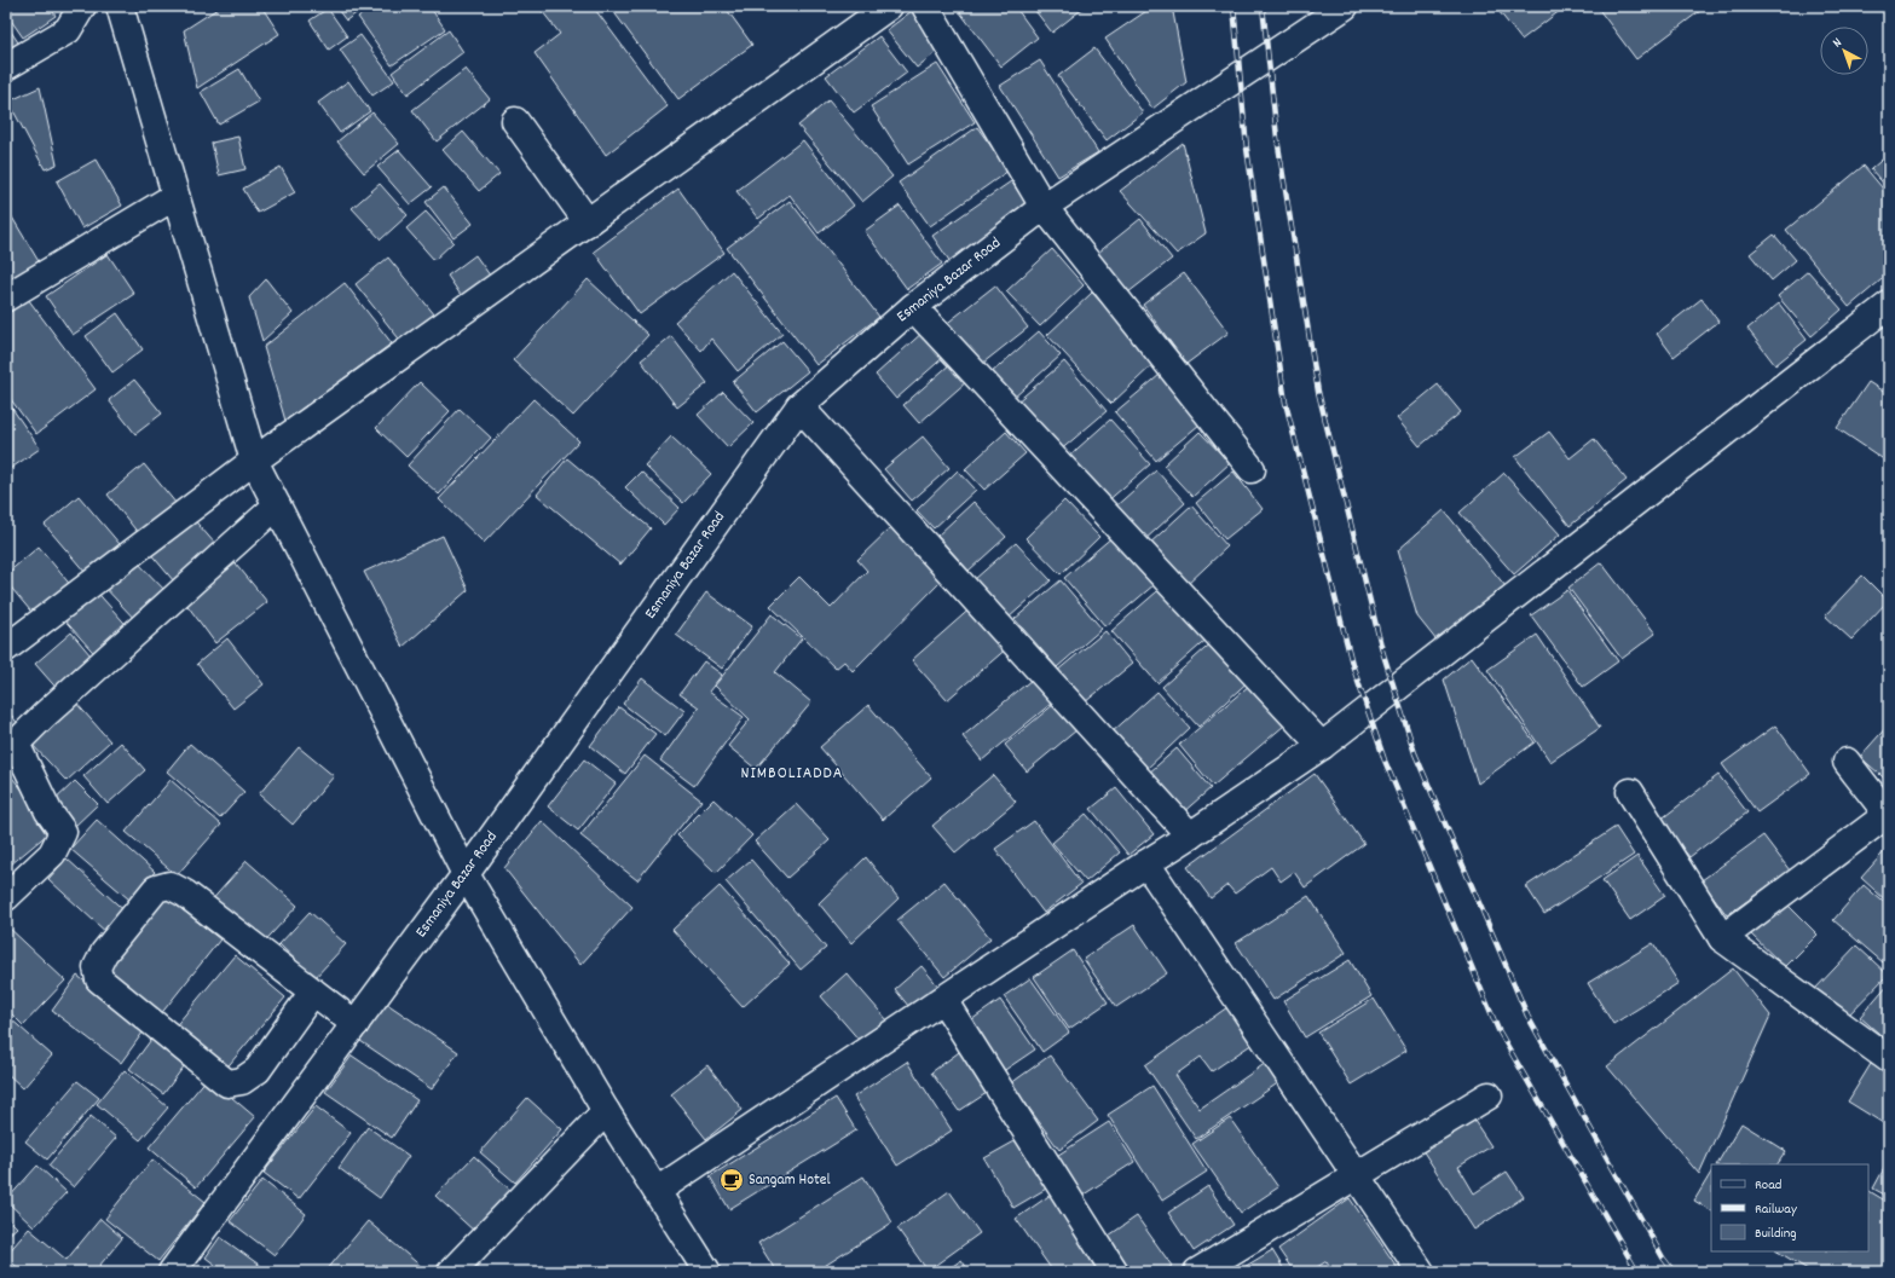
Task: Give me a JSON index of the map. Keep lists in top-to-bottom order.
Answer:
{
  "streets": {
    "street": ["Esmaniya Bazar Road"]
  },
  "districts": ["NIMBOLIADDA"],
  "places": {
    "cafe": ["Sangam Hotel"]
  },
  "legend": ["Road", "Railway", "Building"],
  "north": "top left"
}
